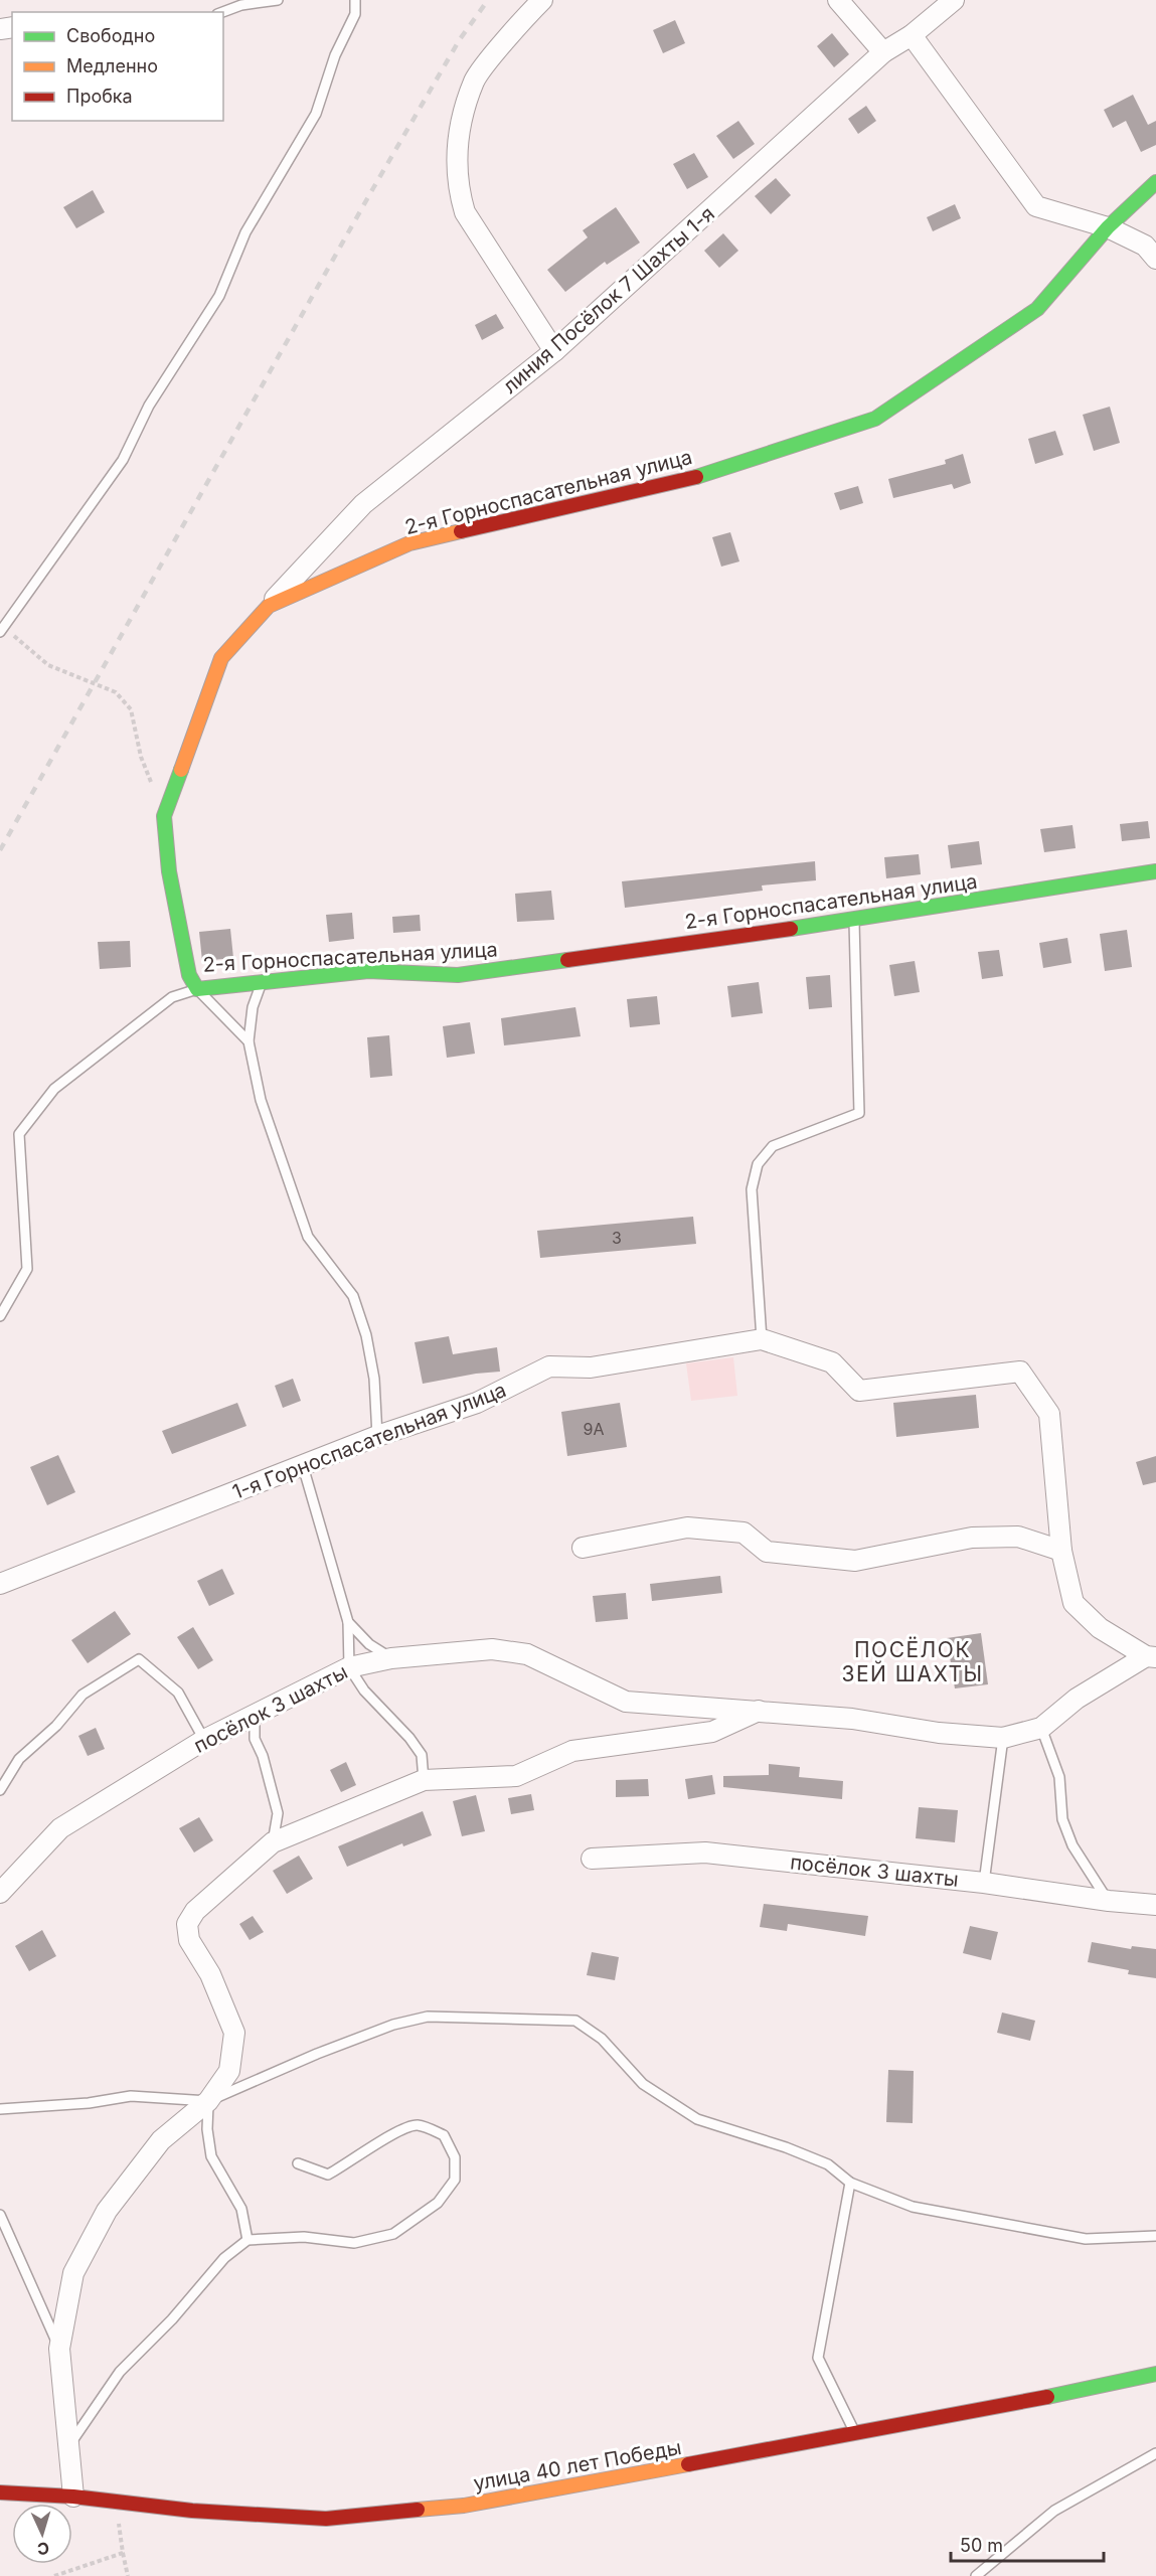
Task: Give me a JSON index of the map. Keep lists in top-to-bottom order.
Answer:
{
  "streets": {
    "street": [
      "линия Посёлок 7 Шахты 1-я",
      "2-я Горноспасательная улица",
      "1-я Горноспасательная улица",
      "посёлок 3 шахты",
      "улица 40 лет Победы"
    ]
  },
  "crossings": [
    ["линия Посёлок 7 Шахты 1-я", "2-я Горноспасательная улица"]
  ],
  "districts": ["ПОСЁЛОК 3ЕЙ ШАХТЫ"],
  "house_numbers": ["3", "9А"],
  "legend": ["Свободно", "Медленно", "Пробка"],
  "scale_bar": "50 m",
  "north": "bottom"
}
